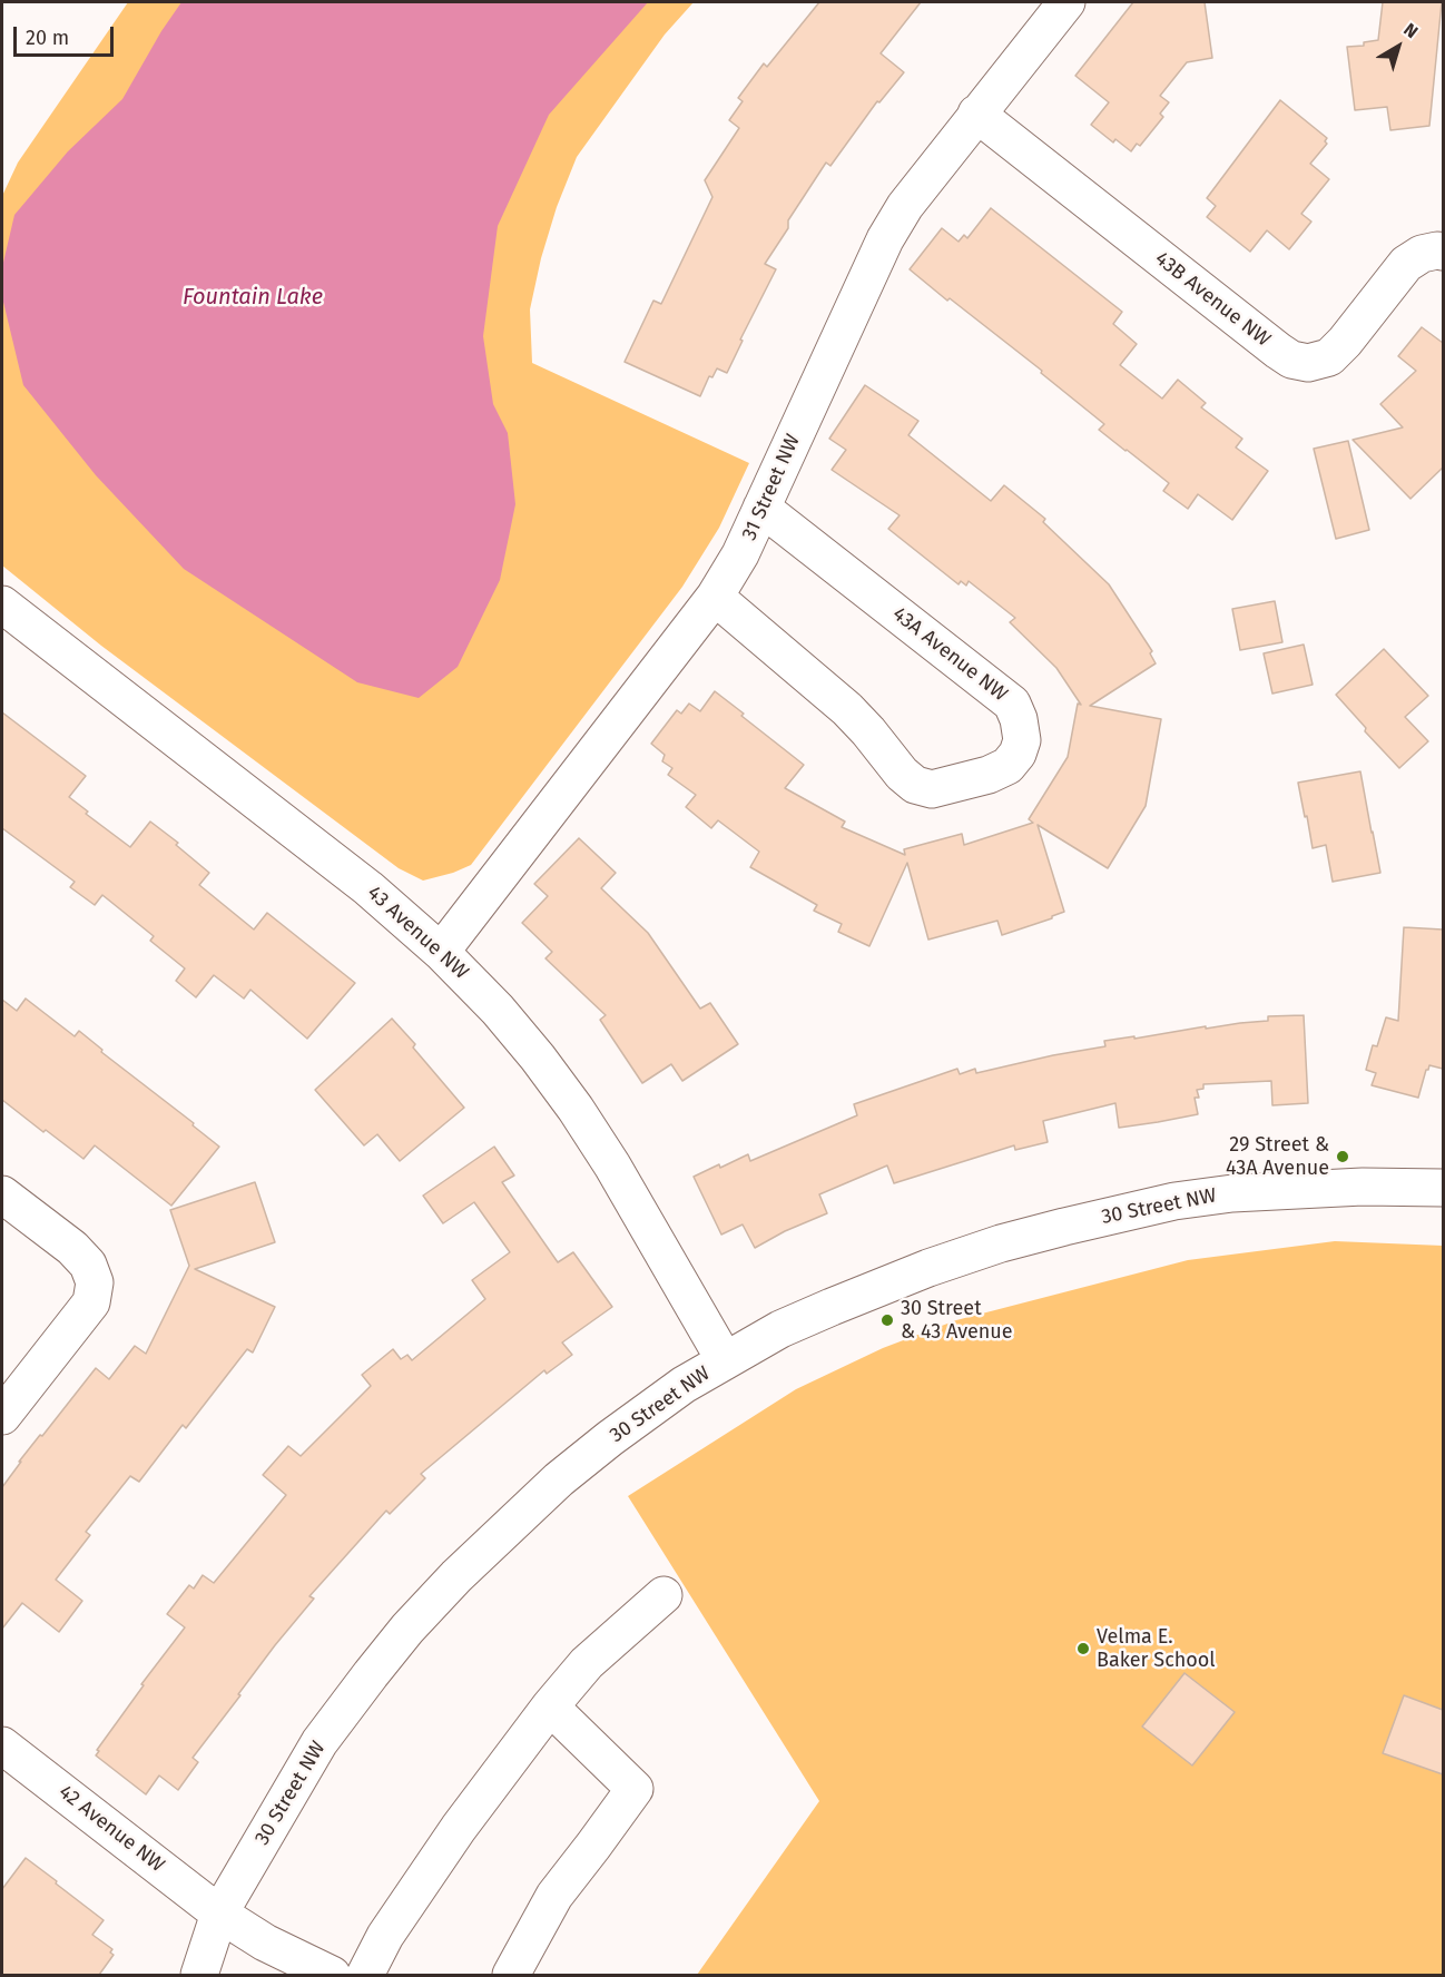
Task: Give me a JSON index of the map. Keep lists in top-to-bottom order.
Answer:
{
  "streets": {
    "street": [
      "43B Avenue NW",
      "31 Street NW",
      "43A Avenue NW",
      "43 Avenue NW",
      "30 Street NW",
      "42 Avenue NW"
    ]
  },
  "crossings": [
    ["43B Avenue NW", "31 Street NW"],
    ["31 Street NW", "43A Avenue NW"],
    ["31 Street NW", "43 Avenue NW"],
    ["43 Avenue NW", "30 Street NW"],
    ["30 Street NW", "42 Avenue NW"]
  ],
  "water": ["Fountain Lake"],
  "places": ["29 Street & 43A Avenue", "30 Street & 43 Avenue", "Velma E. Baker School"],
  "scale_bar": "20 m",
  "north": "top right"
}
